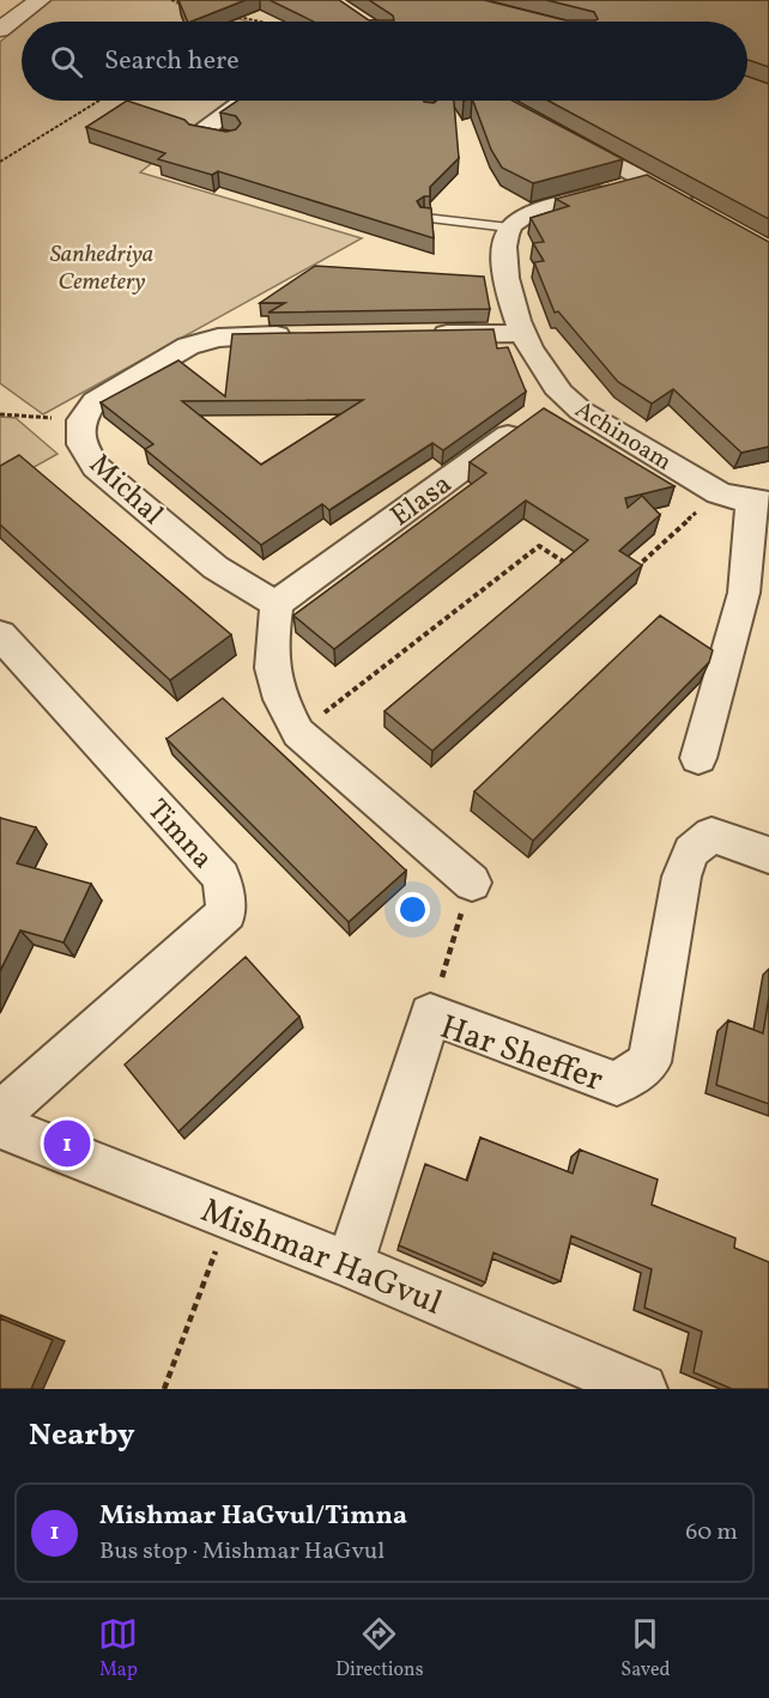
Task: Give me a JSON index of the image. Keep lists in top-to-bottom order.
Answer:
{
  "streets": {
    "street": [
      "Achinoam",
      "Michal",
      "Elasa",
      "Timna",
      "Har Sheffer",
      "Mishmar HaGvul"
    ]
  },
  "crossings": [
    ["Achinoam", "Elasa"],
    ["Michal", "Elasa"],
    ["Har Sheffer", "Mishmar HaGvul"]
  ],
  "parks": ["Sanhedriya Cemetery"],
  "page": {
    "search": "Search here",
    "pins": "1",
    "heading": "Nearby",
    "list": [
      {
        "mark": "1",
        "name": "Mishmar HaGvul/Timna",
        "note": "Bus stop · Mishmar HaGvul",
        "value": "60 m"
      }
    ],
    "nav": ["Map", "Directions", "Saved"]
  }
}
